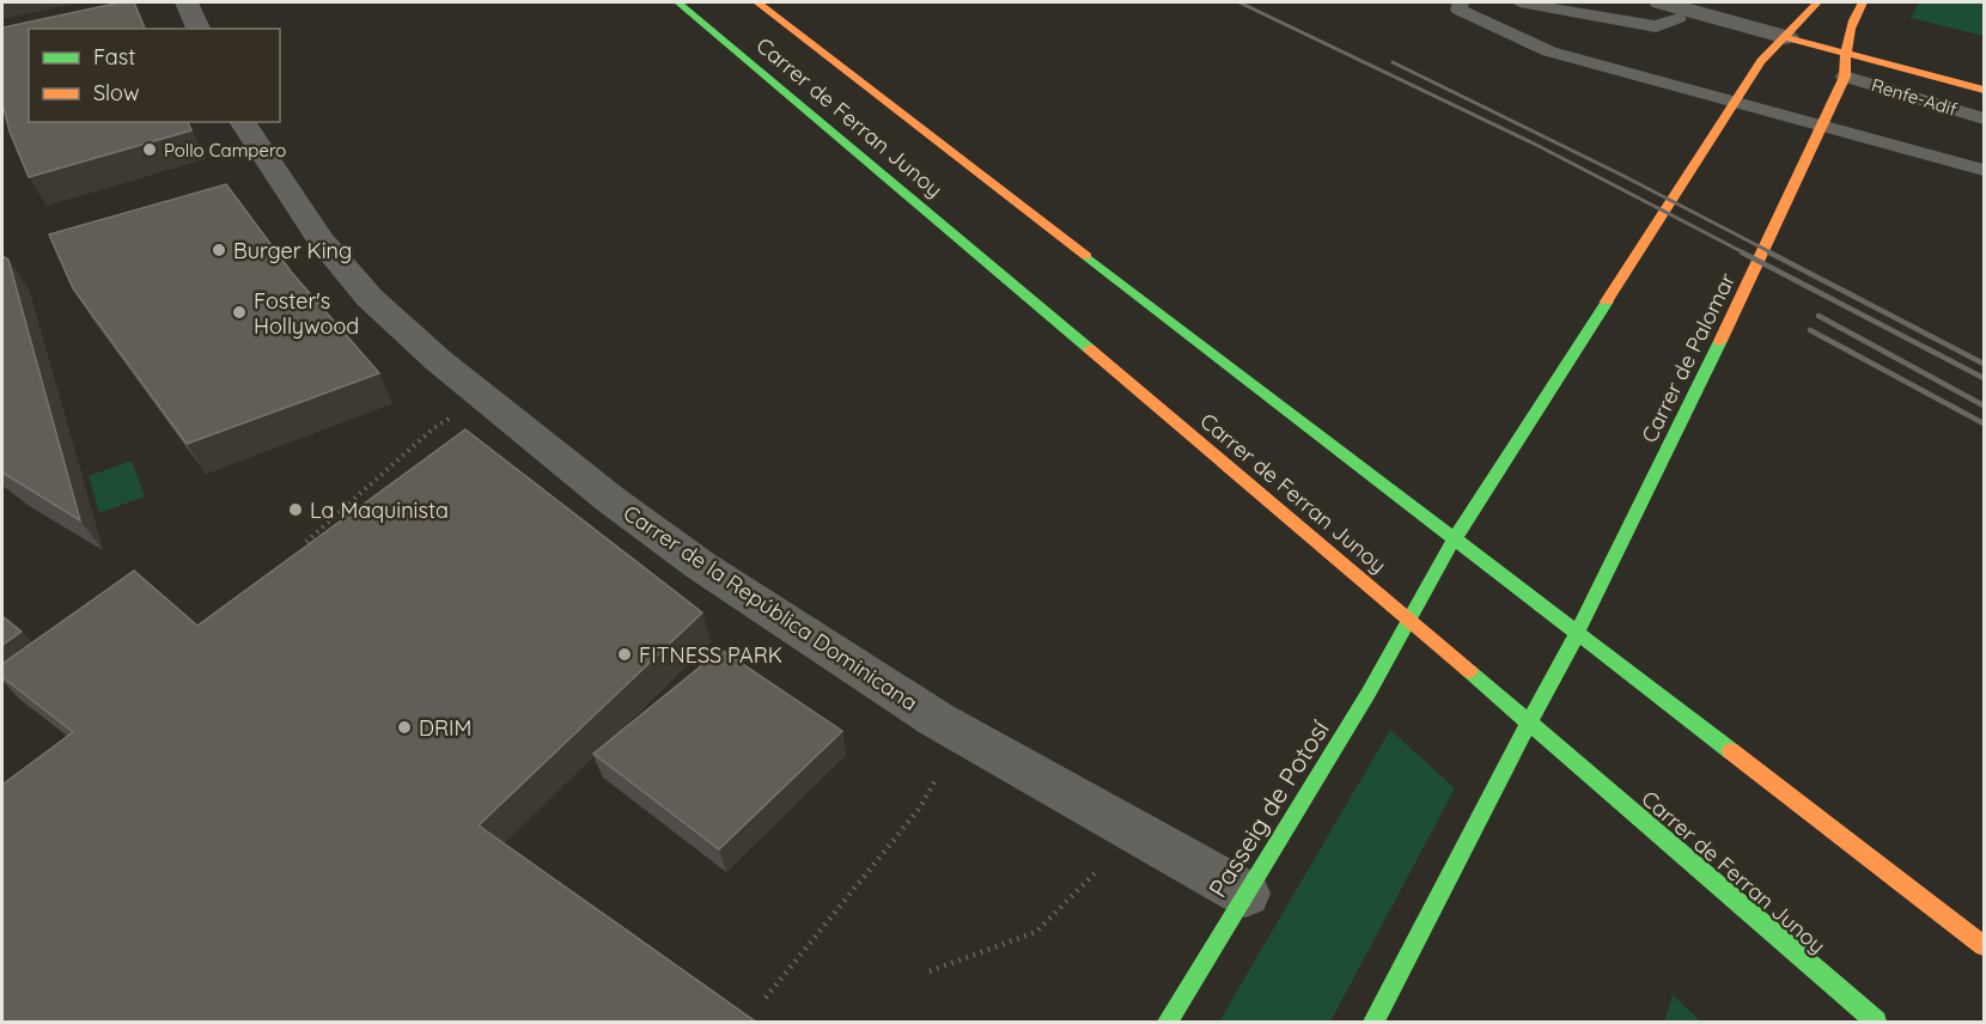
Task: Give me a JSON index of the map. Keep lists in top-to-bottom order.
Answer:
{
  "streets": {
    "main road": ["Carrer de Ferran Junoy", "Carrer de Palomar", "Passeig de Potosí"],
    "street": ["Carrer de la República Dominicana"],
    "lane": ["Renfe-Adif"]
  },
  "crossings": [
    ["Renfe-Adif", "Carrer de Palomar"],
    ["Carrer de Ferran Junoy", "Carrer de Palomar"],
    ["Carrer de Ferran Junoy", "Passeig de Potosí"],
    ["Carrer de la República Dominicana", "Passeig de Potosí"]
  ],
  "places": [
    "Pollo Campero",
    "Burger King",
    "Foster's Hollywood",
    "La Maquinista",
    "FITNESS PARK",
    "DRIM"
  ],
  "legend": ["Fast", "Slow"]
}
